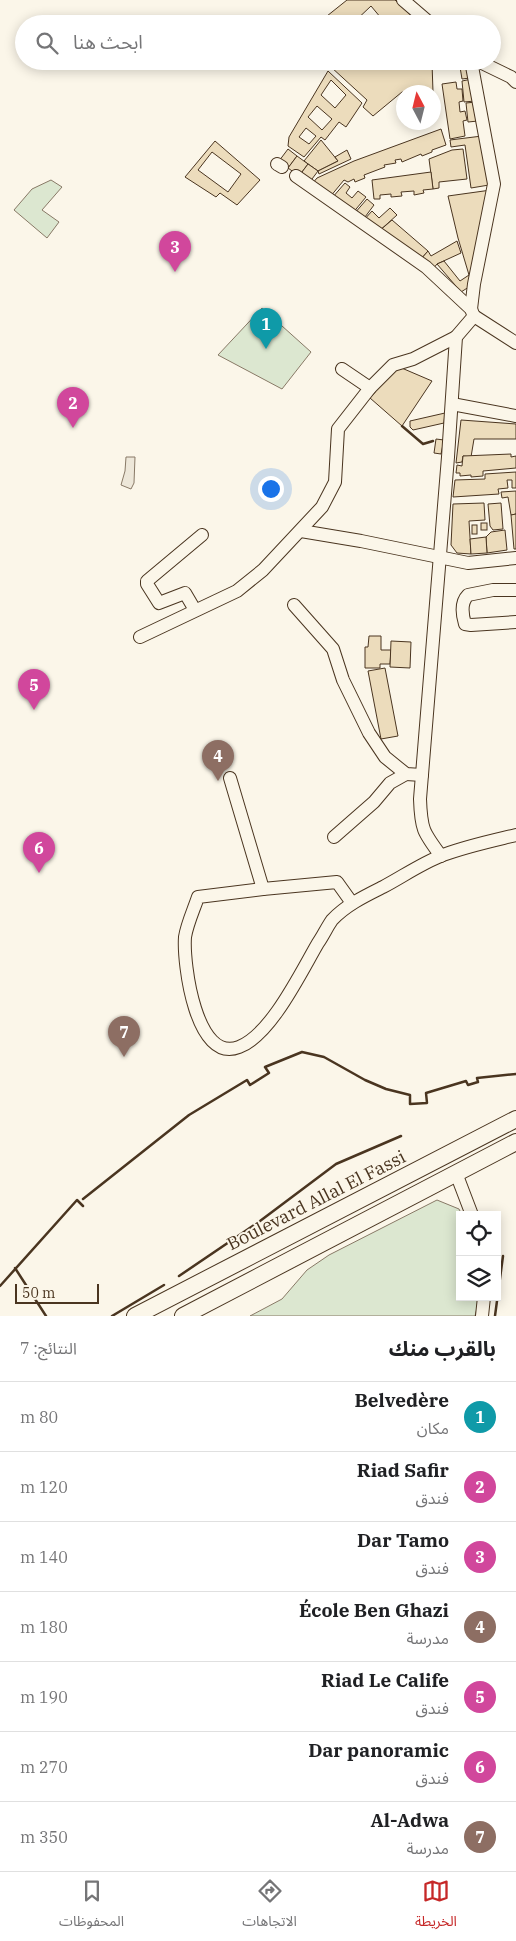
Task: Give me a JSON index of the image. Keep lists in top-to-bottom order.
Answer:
{
  "streets": {
    "main road": ["Boulevard Allal El Fassi"]
  },
  "scale_bar": "50 m",
  "north": "top",
  "page": {
    "search": "ابحث هنا",
    "pins": [
      "3",
      "1",
      "2",
      "5",
      "4",
      "6",
      "7"
    ],
    "scale": "50 m",
    "heading": ["بالقرب منك", "النتائج: 7"],
    "list": [
      {
        "mark": "1",
        "name": "Belvedère",
        "note": "مكان",
        "value": "80 m"
      },
      {
        "mark": "2",
        "name": "Riad Safir",
        "note": "فندق",
        "value": "120 m"
      },
      {
        "mark": "3",
        "name": "Dar Tamo",
        "note": "فندق",
        "value": "140 m"
      },
      {
        "mark": "4",
        "name": "École Ben Ghazi",
        "note": "مدرسة",
        "value": "180 m"
      },
      {
        "mark": "5",
        "name": "Riad Le Calife",
        "note": "فندق",
        "value": "190 m"
      },
      {
        "mark": "6",
        "name": "Dar panoramic",
        "note": "فندق",
        "value": "270 m"
      },
      {
        "mark": "7",
        "name": "Al-Adwa",
        "note": "مدرسة",
        "value": "350 m"
      }
    ],
    "nav": ["الخريطة", "الاتجاهات", "المحفوظات"]
  }
}
